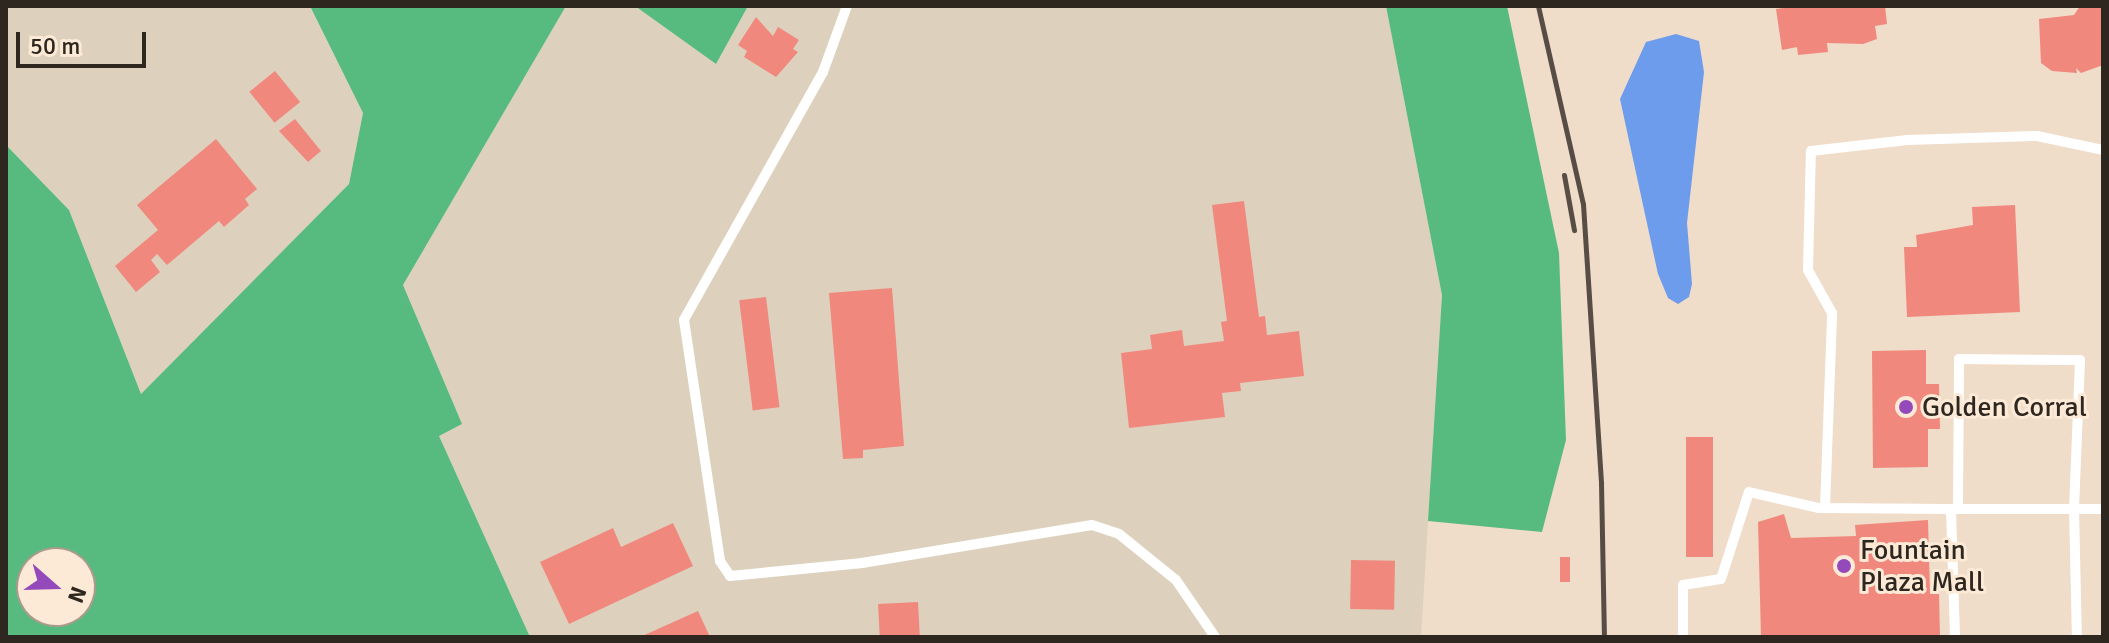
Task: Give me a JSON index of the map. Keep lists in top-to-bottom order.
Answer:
{
  "places": ["Golden Corral", "Fountain Plaza Mall"],
  "scale_bar": "50 m",
  "north": "right"
}
